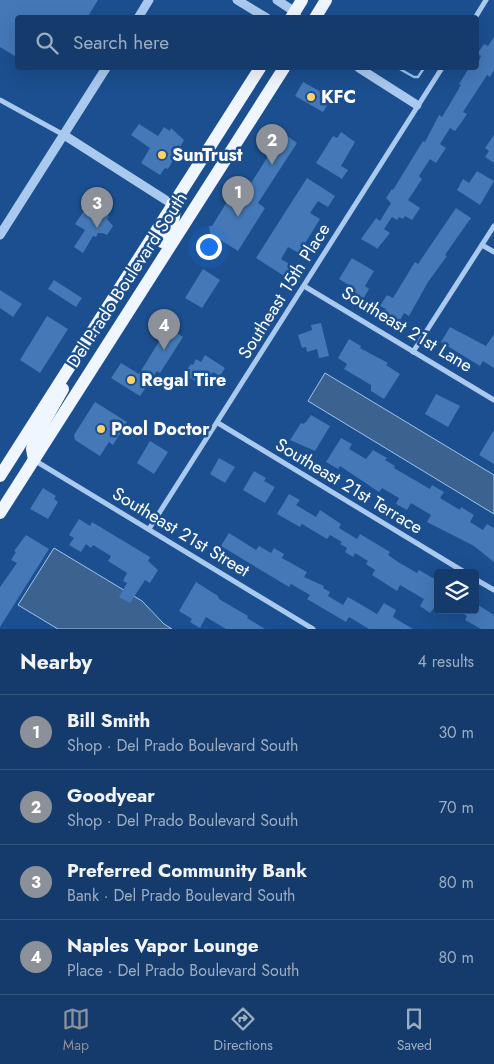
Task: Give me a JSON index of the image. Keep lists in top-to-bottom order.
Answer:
{
  "streets": {
    "main road": ["Del Prado Boulevard South"],
    "street": [
      "Southeast 15th Place",
      "Southeast 21st Lane",
      "Southeast 21st Terrace",
      "Southeast 21st Street"
    ]
  },
  "crossings": [
    ["Del Prado Boulevard South", "Southeast 21st Street"],
    ["Southeast 15th Place", "Southeast 21st Lane"],
    ["Southeast 15th Place", "Southeast 21st Terrace"],
    ["Southeast 15th Place", "Southeast 21st Street"]
  ],
  "places": [
    "KFC",
    "SunTrust",
    "Regal Tire",
    "Pool Doctor"
  ],
  "page": {
    "search": "Search here",
    "pins": [
      "2",
      "1",
      "3",
      "4"
    ],
    "heading": ["Nearby", "4 results"],
    "list": [
      {
        "mark": "1",
        "name": "Bill Smith",
        "note": "Shop · Del Prado Boulevard South",
        "value": "30 m"
      },
      {
        "mark": "2",
        "name": "Goodyear",
        "note": "Shop · Del Prado Boulevard South",
        "value": "70 m"
      },
      {
        "mark": "3",
        "name": "Preferred Community Bank",
        "note": "Bank · Del Prado Boulevard South",
        "value": "80 m"
      },
      {
        "mark": "4",
        "name": "Naples Vapor Lounge",
        "note": "Place · Del Prado Boulevard South",
        "value": "80 m"
      }
    ],
    "nav": ["Map", "Directions", "Saved"]
  }
}
